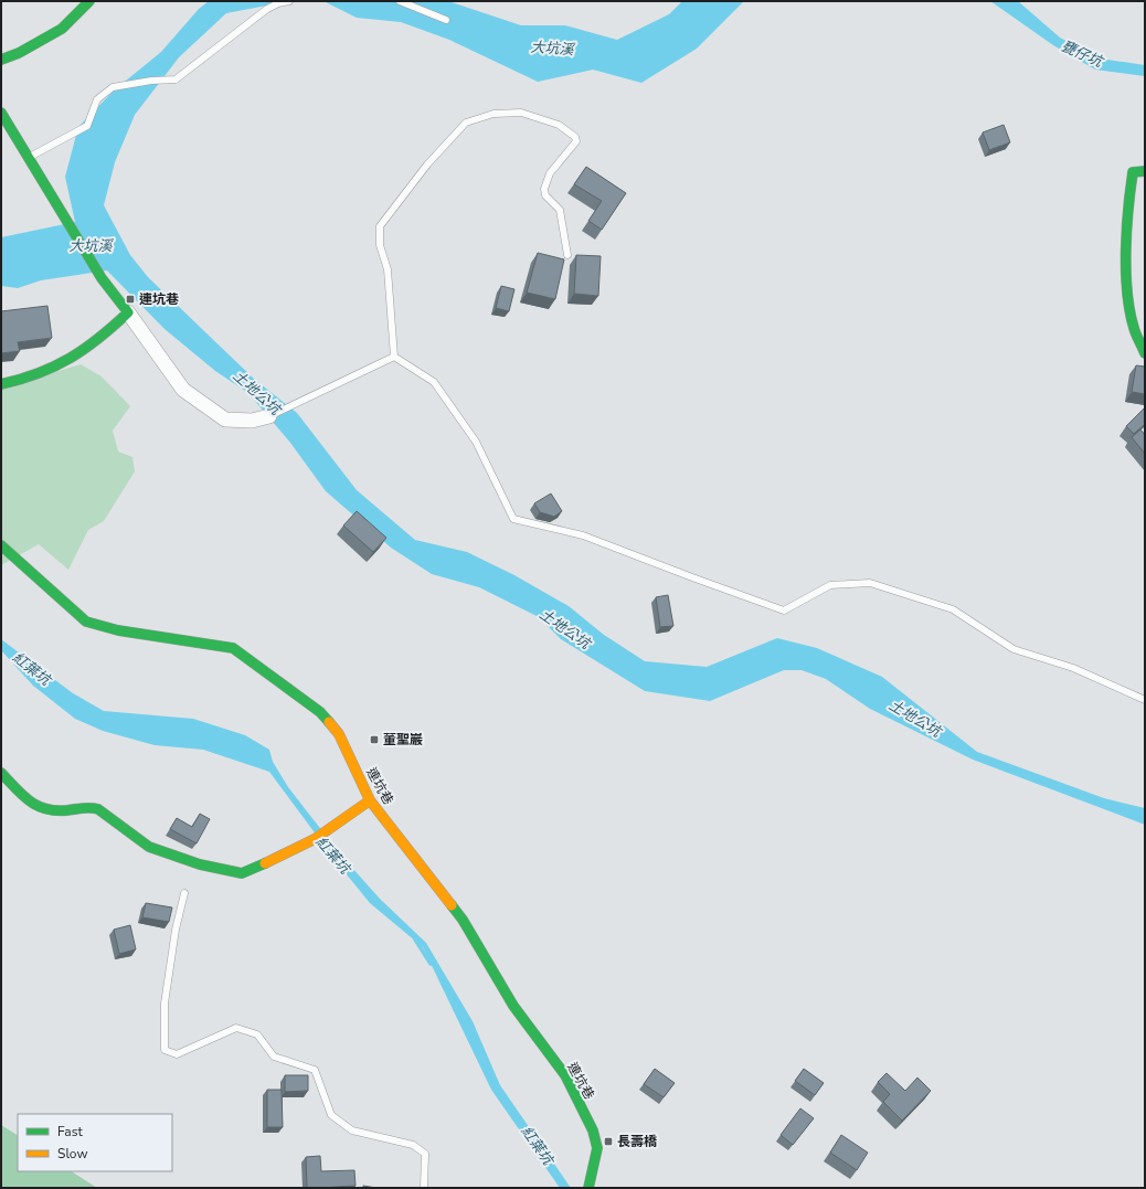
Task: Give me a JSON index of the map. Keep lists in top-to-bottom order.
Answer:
{
  "streets": {
    "street": ["連坑巷"]
  },
  "water": [
    "大坑溪",
    "甕仔坑",
    "土地公坑",
    "紅葉坑"
  ],
  "places": {
    "transit": ["連坑巷", "董聖巖", "長壽橋"]
  },
  "legend": ["Fast", "Slow"]
}
